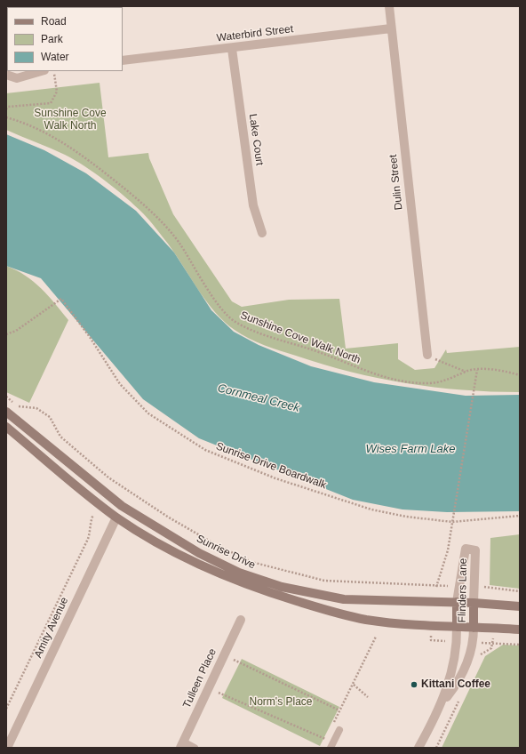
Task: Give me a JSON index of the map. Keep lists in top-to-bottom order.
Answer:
{
  "streets": {
    "street": [
      "Waterbird Street",
      "Lake Court",
      "Dulin Street",
      "Sunrise Drive",
      "Flinders Lane",
      "Amity Avenue",
      "Tulleen Place"
    ],
    "path": ["Sunshine Cove Walk North", "Sunrise Drive Boardwalk"]
  },
  "crossings": [
    ["Waterbird Street", "Lake Court"],
    ["Waterbird Street", "Dulin Street"],
    ["Sunrise Drive", "Flinders Lane"],
    ["Sunrise Drive", "Amity Avenue"]
  ],
  "water": ["Cornmeal Creek", "Wises Farm Lake"],
  "parks": ["Sunshine Cove Walk North", "Norm's Place"],
  "places": ["Kittani Coffee"],
  "legend": ["Road", "Park", "Water"]
}
